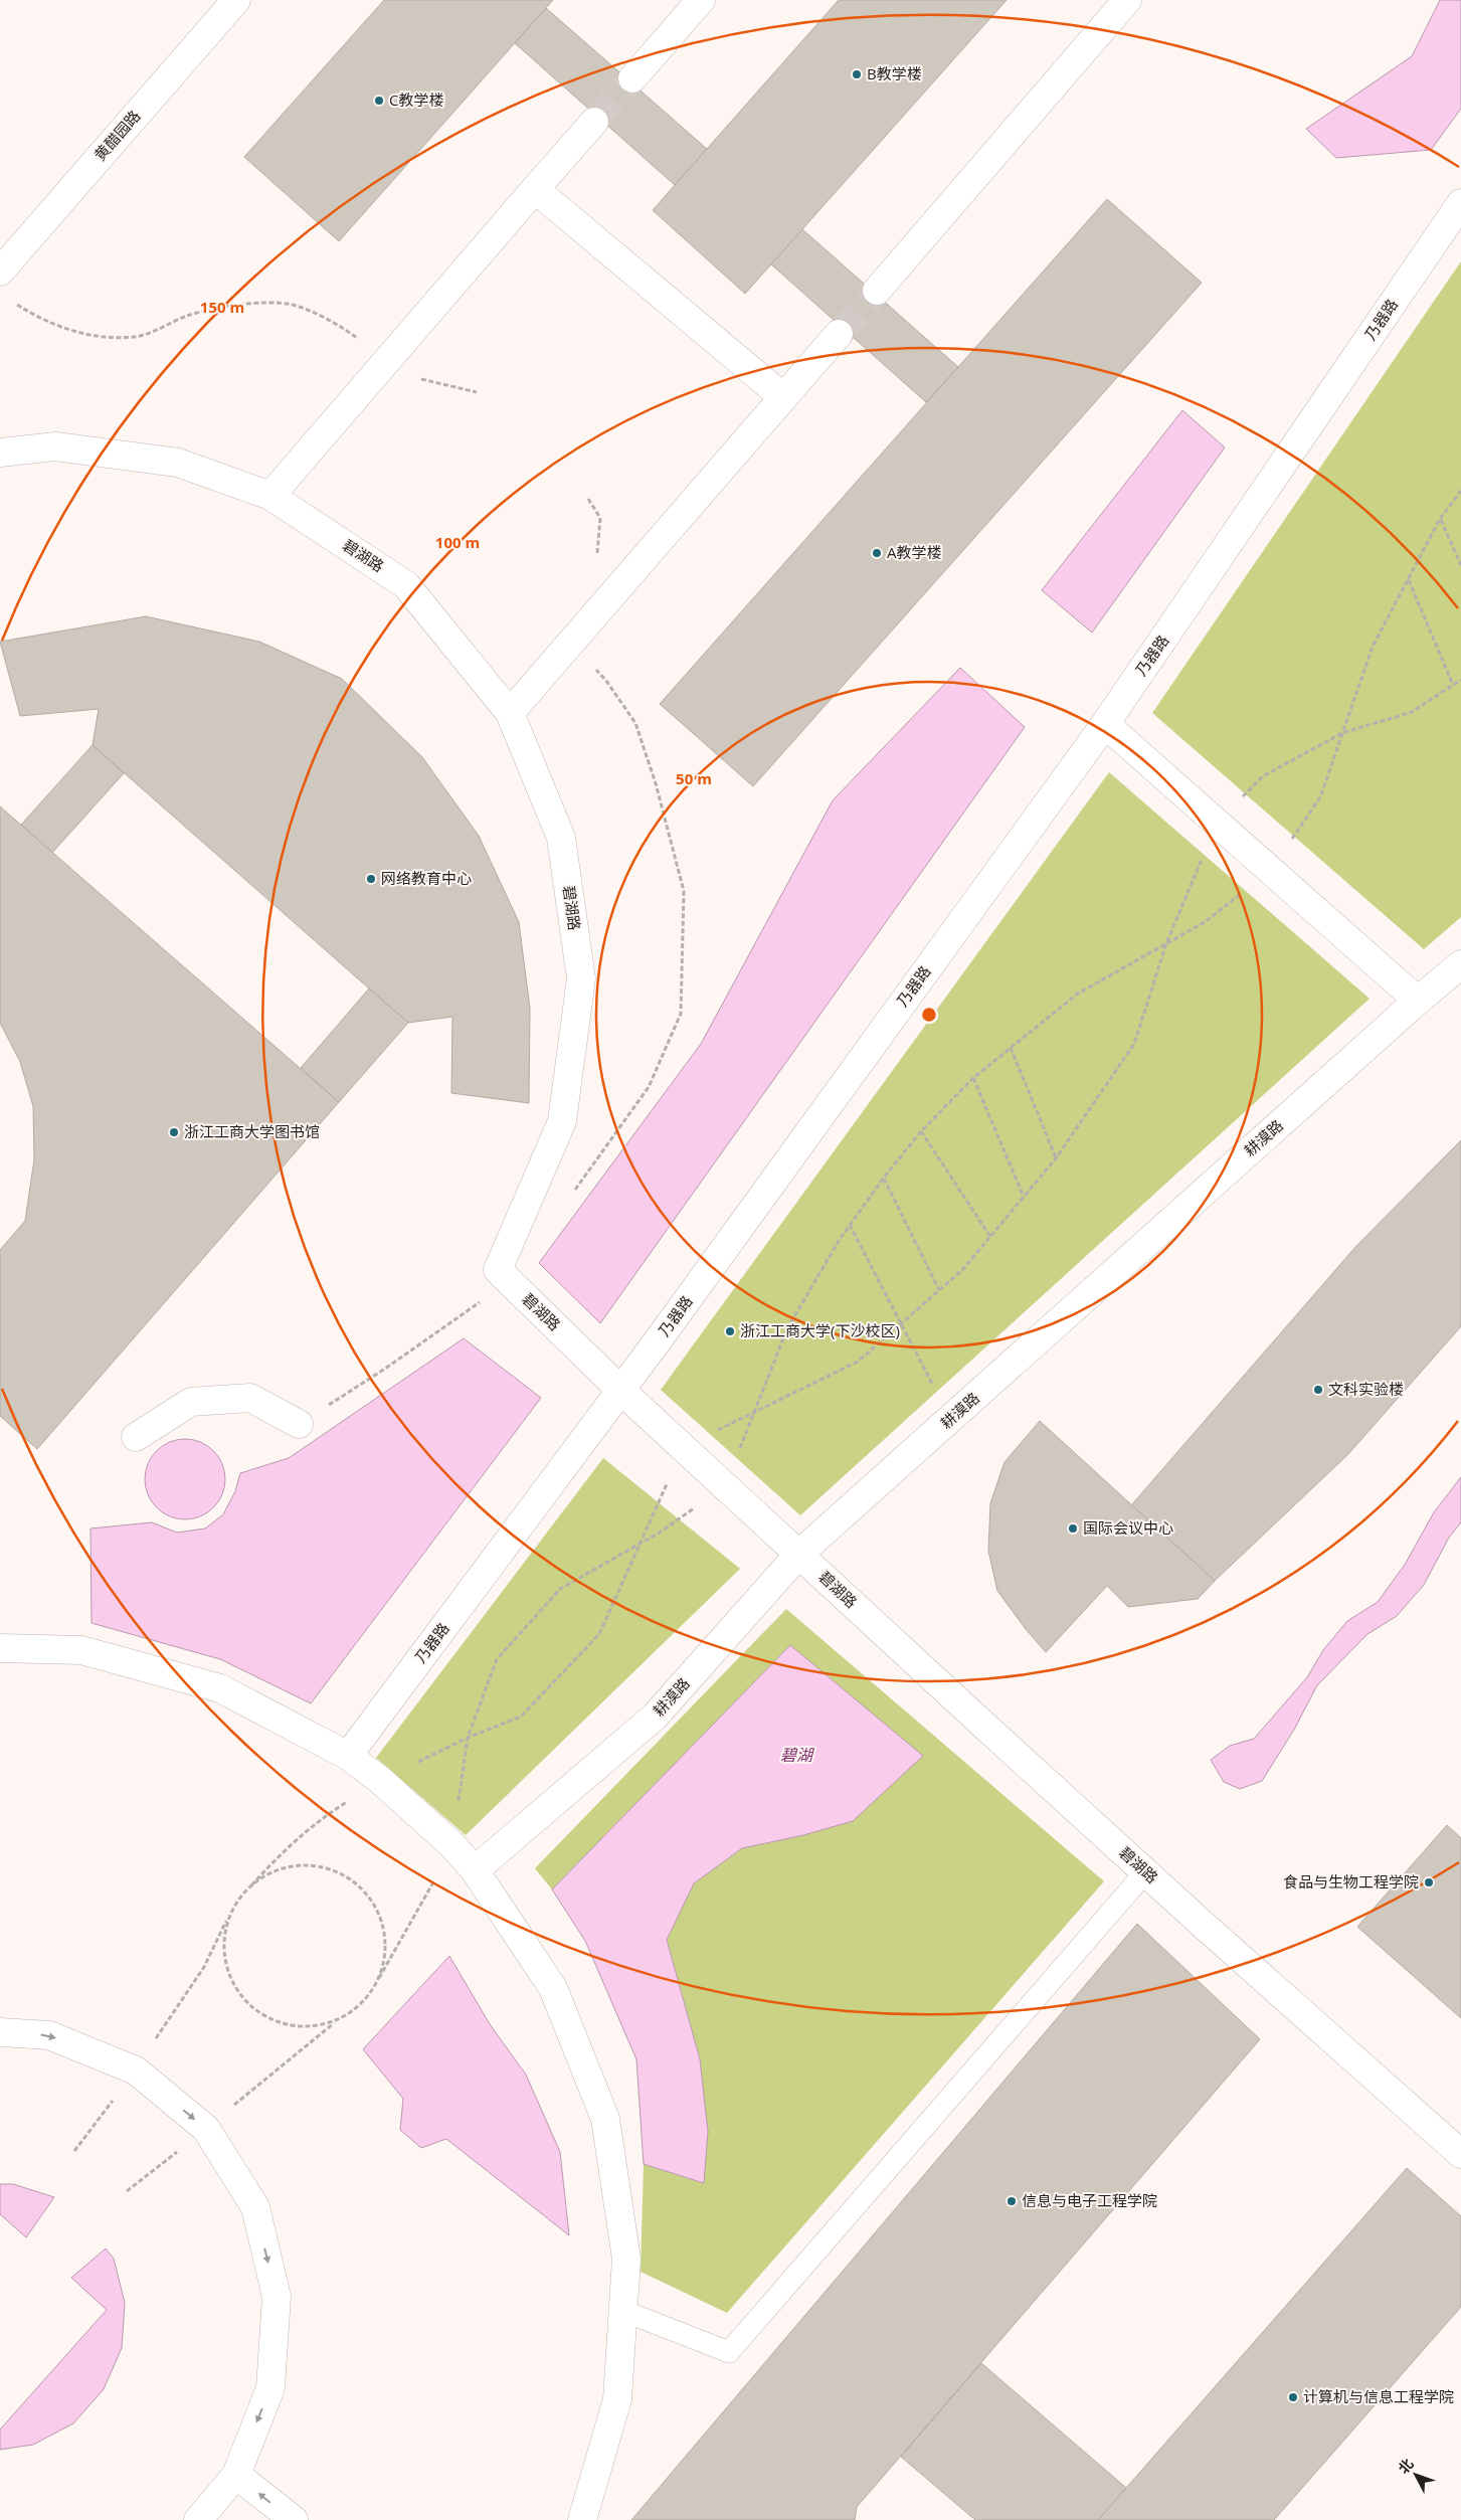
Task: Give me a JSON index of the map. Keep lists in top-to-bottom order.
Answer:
{
  "streets": {
    "street": [
      "黄醋园路",
      "乃器路",
      "碧湖路",
      "耕漠路"
    ]
  },
  "crossings": [
    ["乃器路", "碧湖路"],
    ["碧湖路", "耕漠路"]
  ],
  "water": ["碧湖"],
  "places": [
    "B教学楼",
    "C教学楼",
    "A教学楼",
    "网络教育中心",
    "浙江工商大学图书馆",
    "浙江工商大学(下沙校区)",
    "文科实验楼",
    "国际会议中心",
    "食品与生物工程学院",
    "信息与电子工程学院",
    "计算机与信息工程学院"
  ],
  "north": "top left",
  "rings": ["150 m", "100 m", "50 m"]
}
